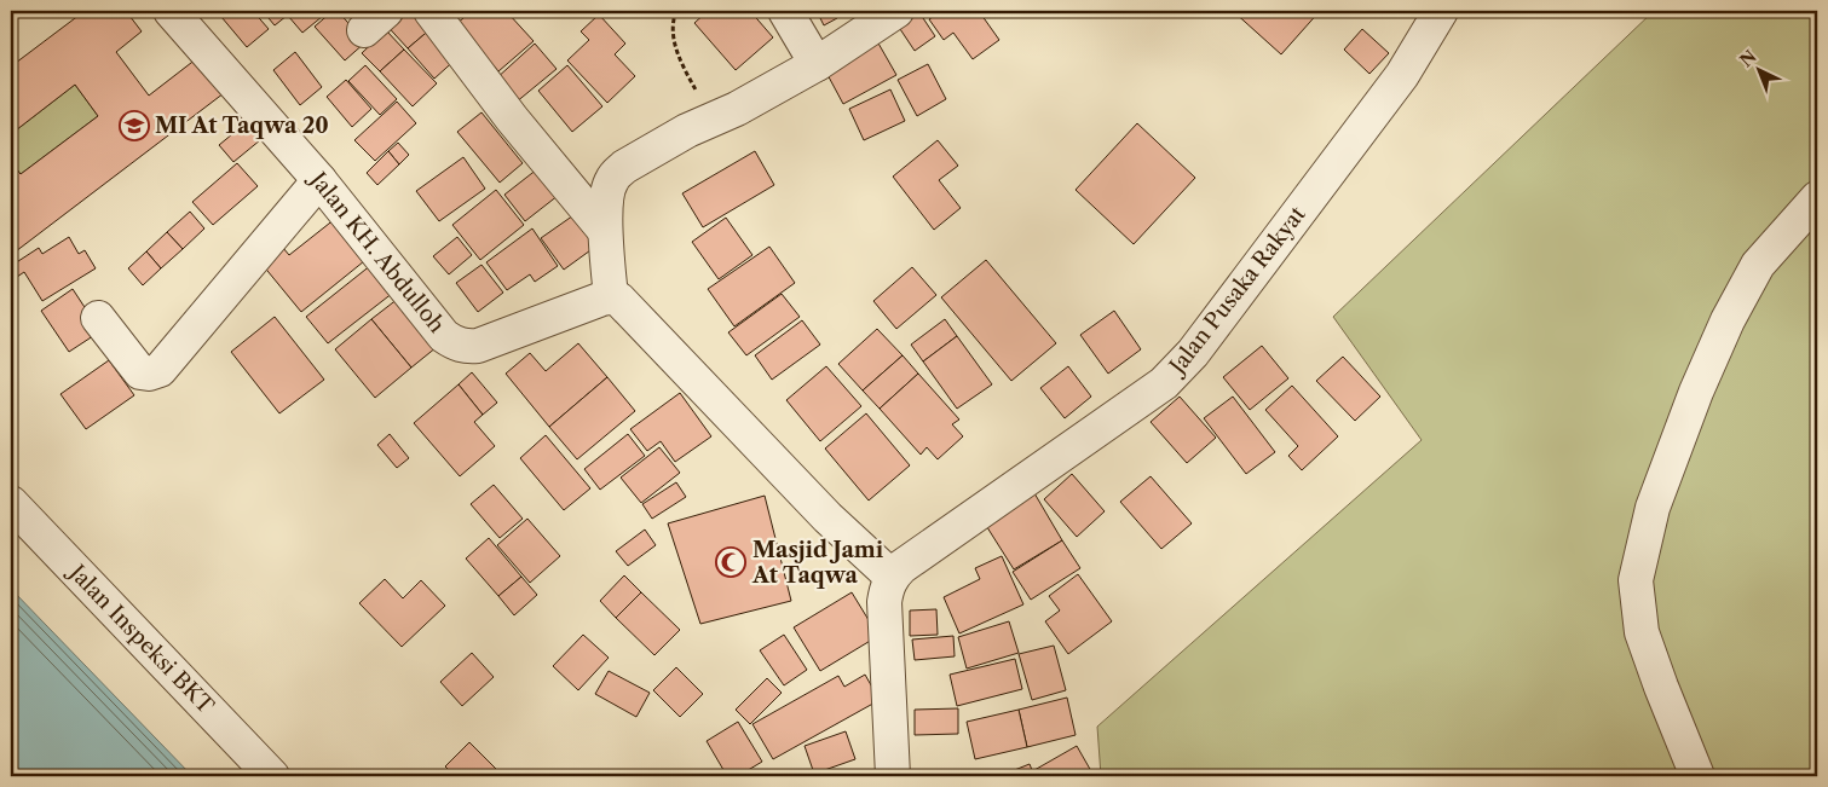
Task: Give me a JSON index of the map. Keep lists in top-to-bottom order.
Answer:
{
  "streets": {
    "street": ["Jalan KH. Abdulloh", "Jalan Pusaka Rakyat", "Jalan Inspeksi BKT"]
  },
  "places": {
    "school or university": ["MI At Taqwa 20"],
    "mosque": ["Masjid Jami At Taqwa"]
  },
  "north": "top left"
}
